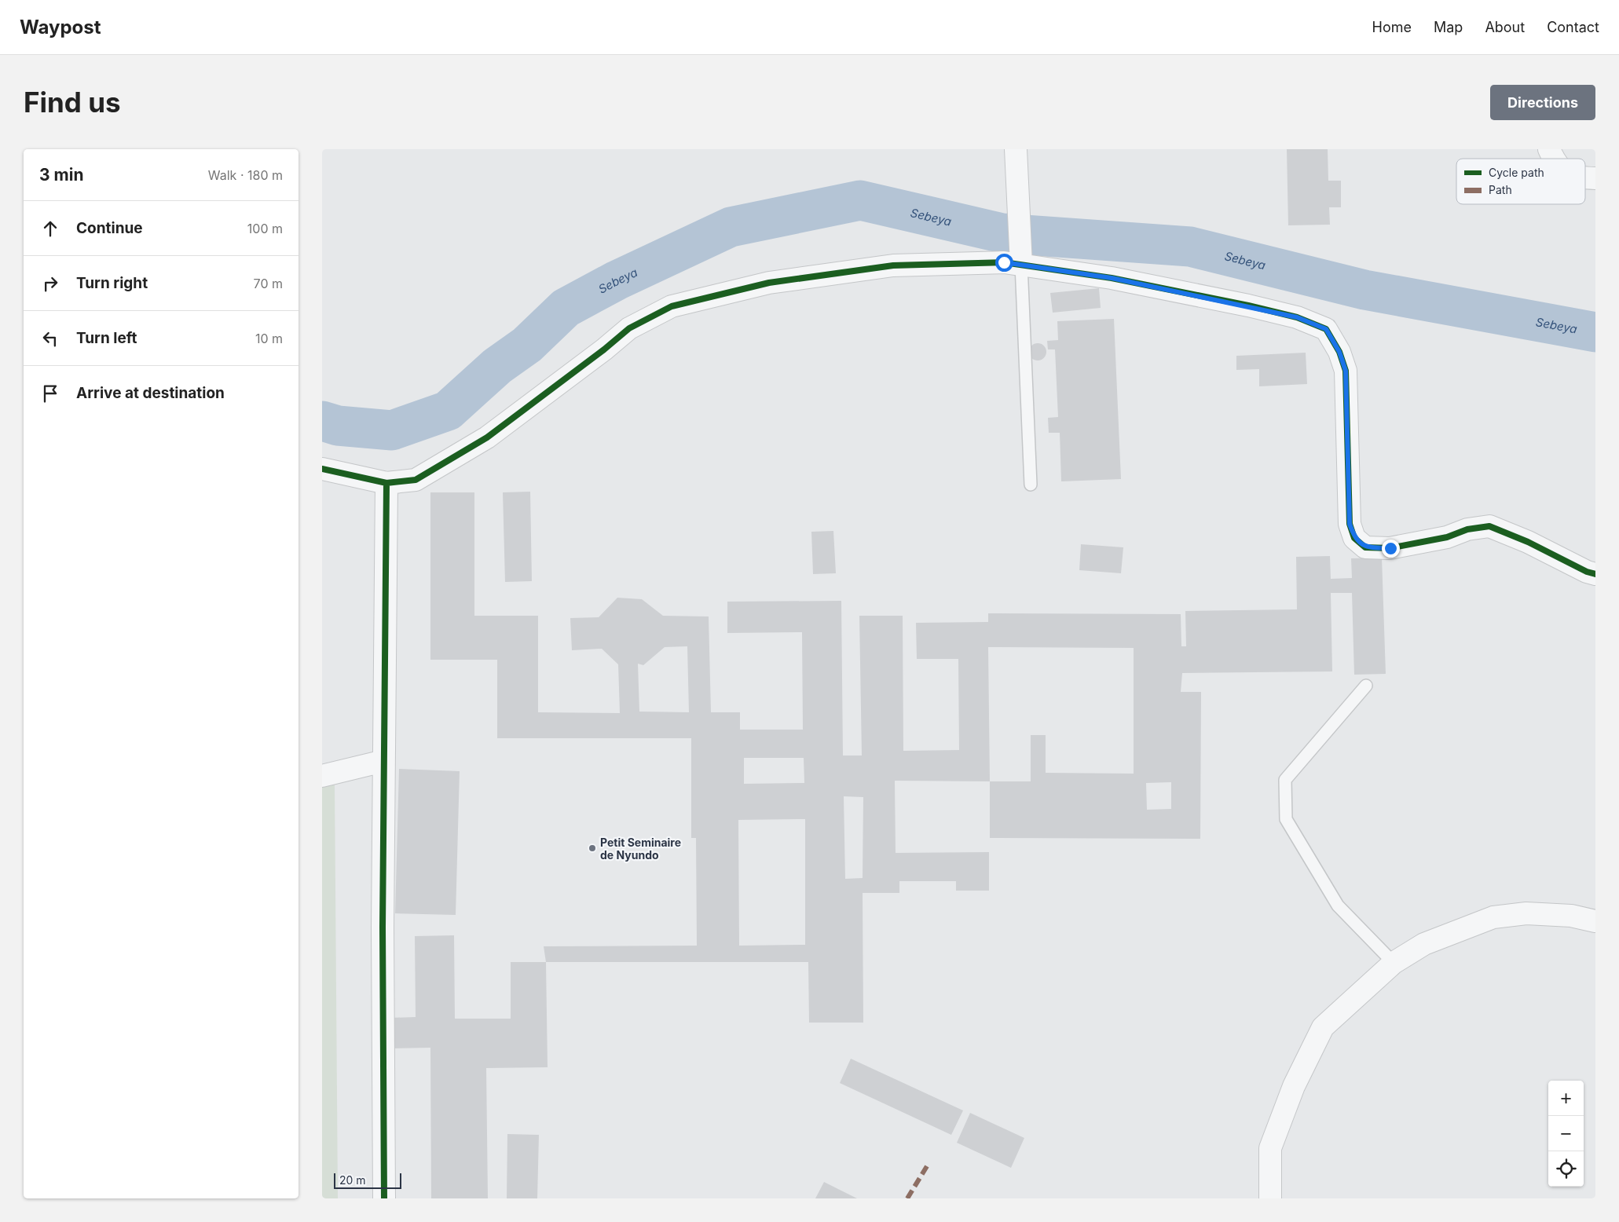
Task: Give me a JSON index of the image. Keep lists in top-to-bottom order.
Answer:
{
  "water": ["Sebeya"],
  "places": ["Petit Seminaire de Nyundo"],
  "legend": ["Cycle path", "Path"],
  "scale_bar": "20 m",
  "page": {
    "header": "Waypost",
    "nav": [
      "Home",
      "Map",
      "About",
      "Contact"
    ],
    "buttons": "Directions",
    "title": "Find us",
    "heading": ["3 min", "Walk · 180 m"],
    "list": [
      ["Continue", "100 m"],
      ["Turn right", "70 m"],
      ["Turn left", "10 m"],
      "Arrive at destination"
    ],
    "map_buttons": ["+", "−"],
    "scale": "20 m"
  }
}
